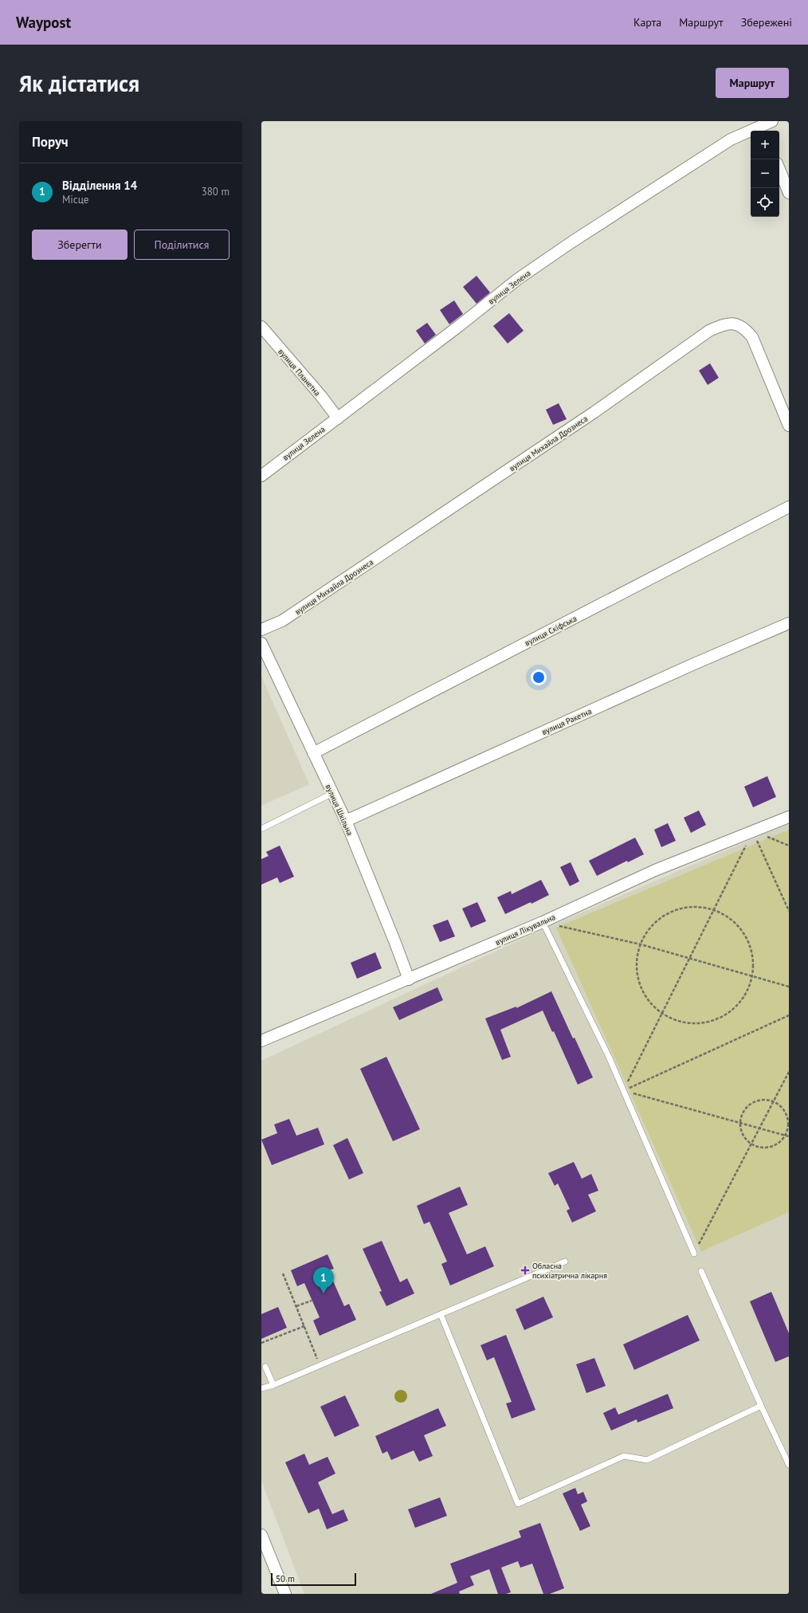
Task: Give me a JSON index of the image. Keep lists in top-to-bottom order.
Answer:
{
  "streets": {
    "street": [
      "вулиця Зелена",
      "вулиця Планетна",
      "вулиця Михайла Дрознеса",
      "вулиця Скіфська",
      "вулиця Ракетна",
      "вулиця Шкільна",
      "вулиця Лікувальна"
    ]
  },
  "crossings": [
    ["вулиця Зелена", "вулиця Планетна"],
    ["вулиця Скіфська", "вулиця Шкільна"],
    ["вулиця Ракетна", "вулиця Шкільна"],
    ["вулиця Шкільна", "вулиця Лікувальна"]
  ],
  "places": {
    "health": ["Обласна психіатрична лікарня"]
  },
  "scale_bar": "50 m",
  "page": {
    "header": "Waypost",
    "nav": ["Карта", "Маршрут", "Збережені"],
    "buttons": [
      "Маршрут",
      ["Зберегти", "Поділитися"]
    ],
    "title": "Як дістатися",
    "heading": "Поруч",
    "map_buttons": ["+", "−"],
    "list": [
      {
        "mark": "1",
        "name": "Відділення 14",
        "note": "Місце",
        "value": "380 m"
      }
    ],
    "pins": "1",
    "scale": "50 m"
  }
}
